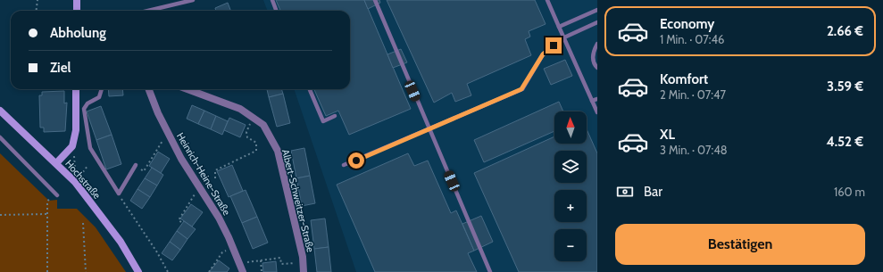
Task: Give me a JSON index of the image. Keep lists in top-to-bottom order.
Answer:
{
  "streets": {
    "main road": ["Hochstraße"],
    "street": ["Heinrich-Heine-Straße", "Albert-Schweitzer-Straße"]
  },
  "north": "top",
  "page": {
    "list": [
      {
        "name": "Economy",
        "note": "1 Min. · 07:46",
        "value": "2.66 €"
      },
      {
        "name": "Komfort",
        "note": "2 Min. · 07:47",
        "value": "3.59 €"
      },
      {
        "name": "XL",
        "note": "3 Min. · 07:48",
        "value": "4.52 €"
      }
    ],
    "banner": ["Abholung", "Ziel"],
    "map_buttons": ["+", "−"],
    "pay": ["Bar", "160 m"],
    "buttons": "Bestätigen"
  }
}
